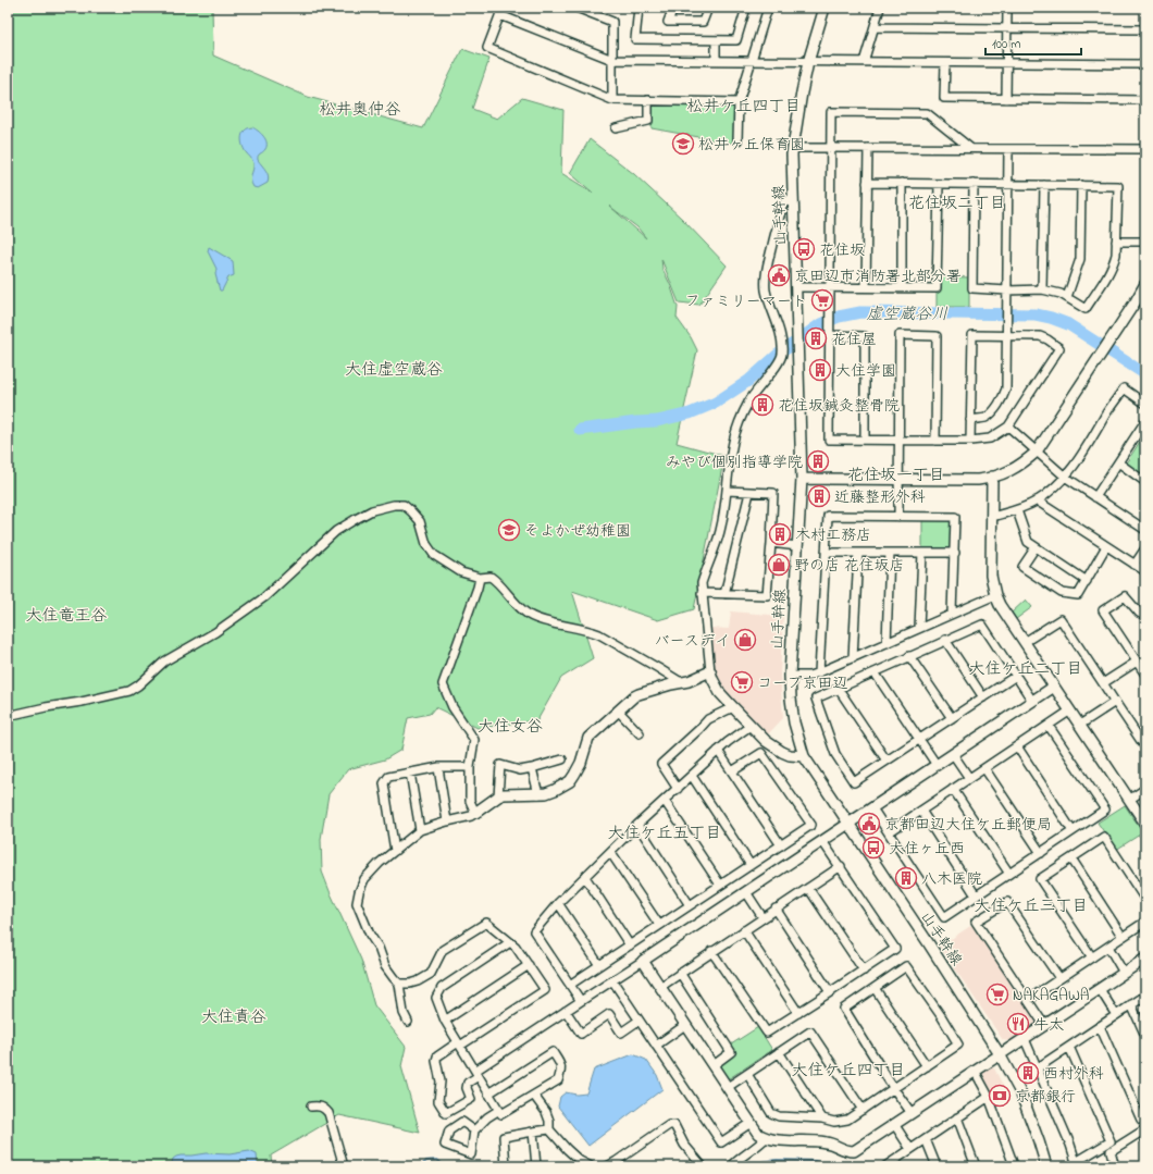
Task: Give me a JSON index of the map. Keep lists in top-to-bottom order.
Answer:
{
  "streets": {
    "street": ["山手幹線"]
  },
  "districts": [
    "松井ケ丘四丁目",
    "松井奥仲谷",
    "花住坂二丁目",
    "大住虚空蔵谷",
    "花住坂一丁目",
    "大住竜王谷",
    "大住ケ丘二丁目",
    "大住女谷",
    "大住ケ丘五丁目",
    "大住ケ丘三丁目",
    "大住責谷",
    "大住ケ丘四丁目"
  ],
  "water": ["虚空蔵谷川"],
  "places": {
    "school or university": ["松井ヶ丘保育園", "そよかぜ幼稚園"],
    "bus stop": ["花住坂", "大住ヶ丘西"],
    "public building": ["京田辺市消防署北部分署", "京都田辺大住ケ丘郵便局"],
    "supermarket": ["ファミリーマート", "コープ京田辺", "NAKAGAWA"],
    "building": [
      "花住屋",
      "大住学園",
      "花住坂鍼灸整骨院",
      "みやび個別指導学院",
      "近藤整形外科",
      "木村工務店",
      "八木医院",
      "西村外科"
    ],
    "shop": ["野の店 花住坂店", "バースデイ"],
    "restaurant": ["牛太"],
    "bank": ["京都銀行"]
  },
  "scale_bar": "100 m"
}
